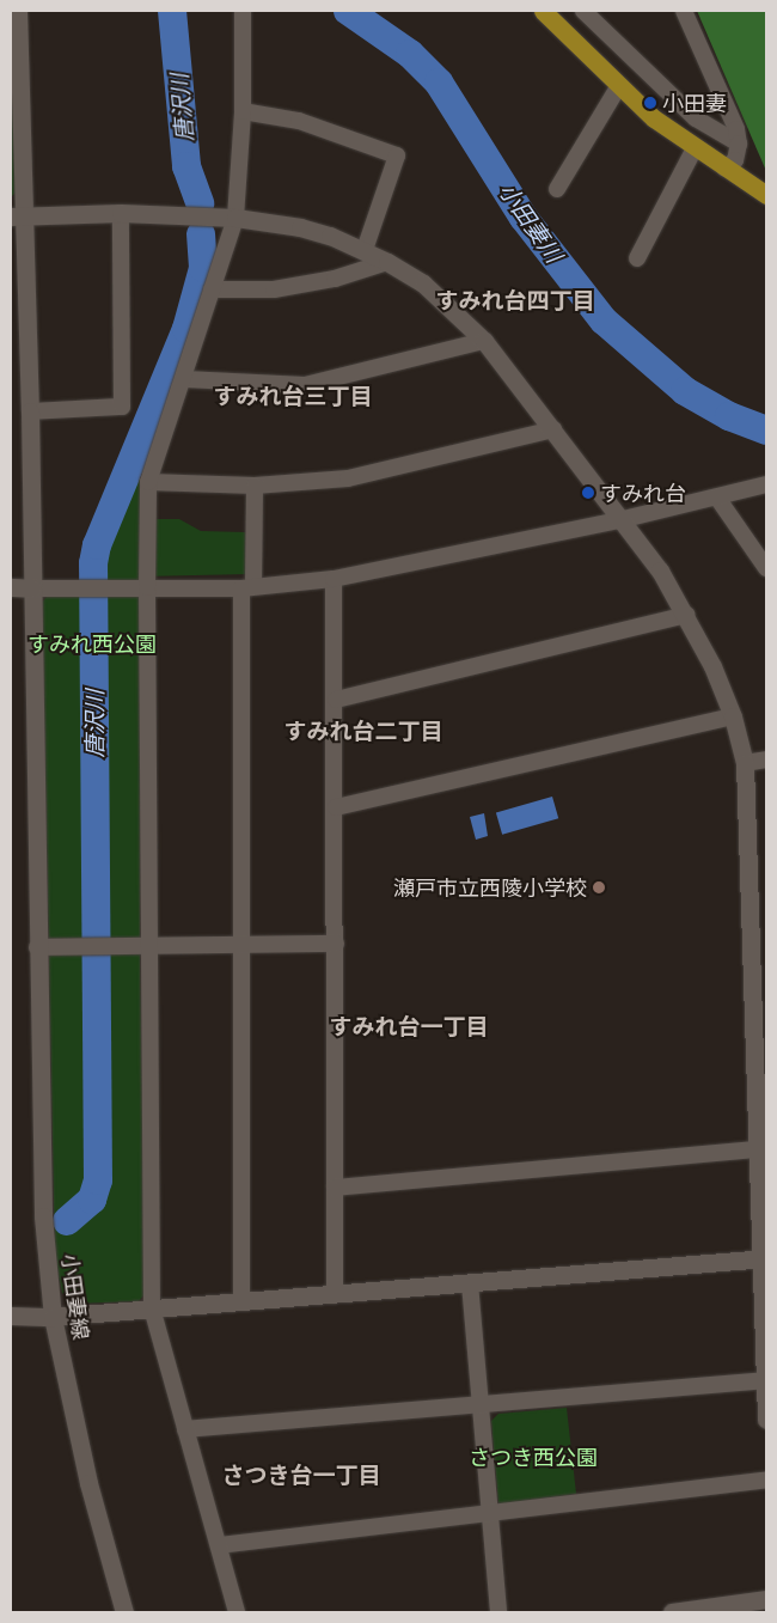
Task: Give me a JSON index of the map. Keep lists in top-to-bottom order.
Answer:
{
  "streets": {
    "street": ["小田妻線"]
  },
  "districts": [
    "すみれ台四丁目",
    "すみれ台三丁目",
    "すみれ台二丁目",
    "すみれ台一丁目",
    "さつき台一丁目"
  ],
  "water": ["唐沢川", "小田妻川"],
  "parks": ["すみれ西公園", "さつき西公園"],
  "places": ["小田妻", "すみれ台", "瀬戸市立西陵小学校"]
}
